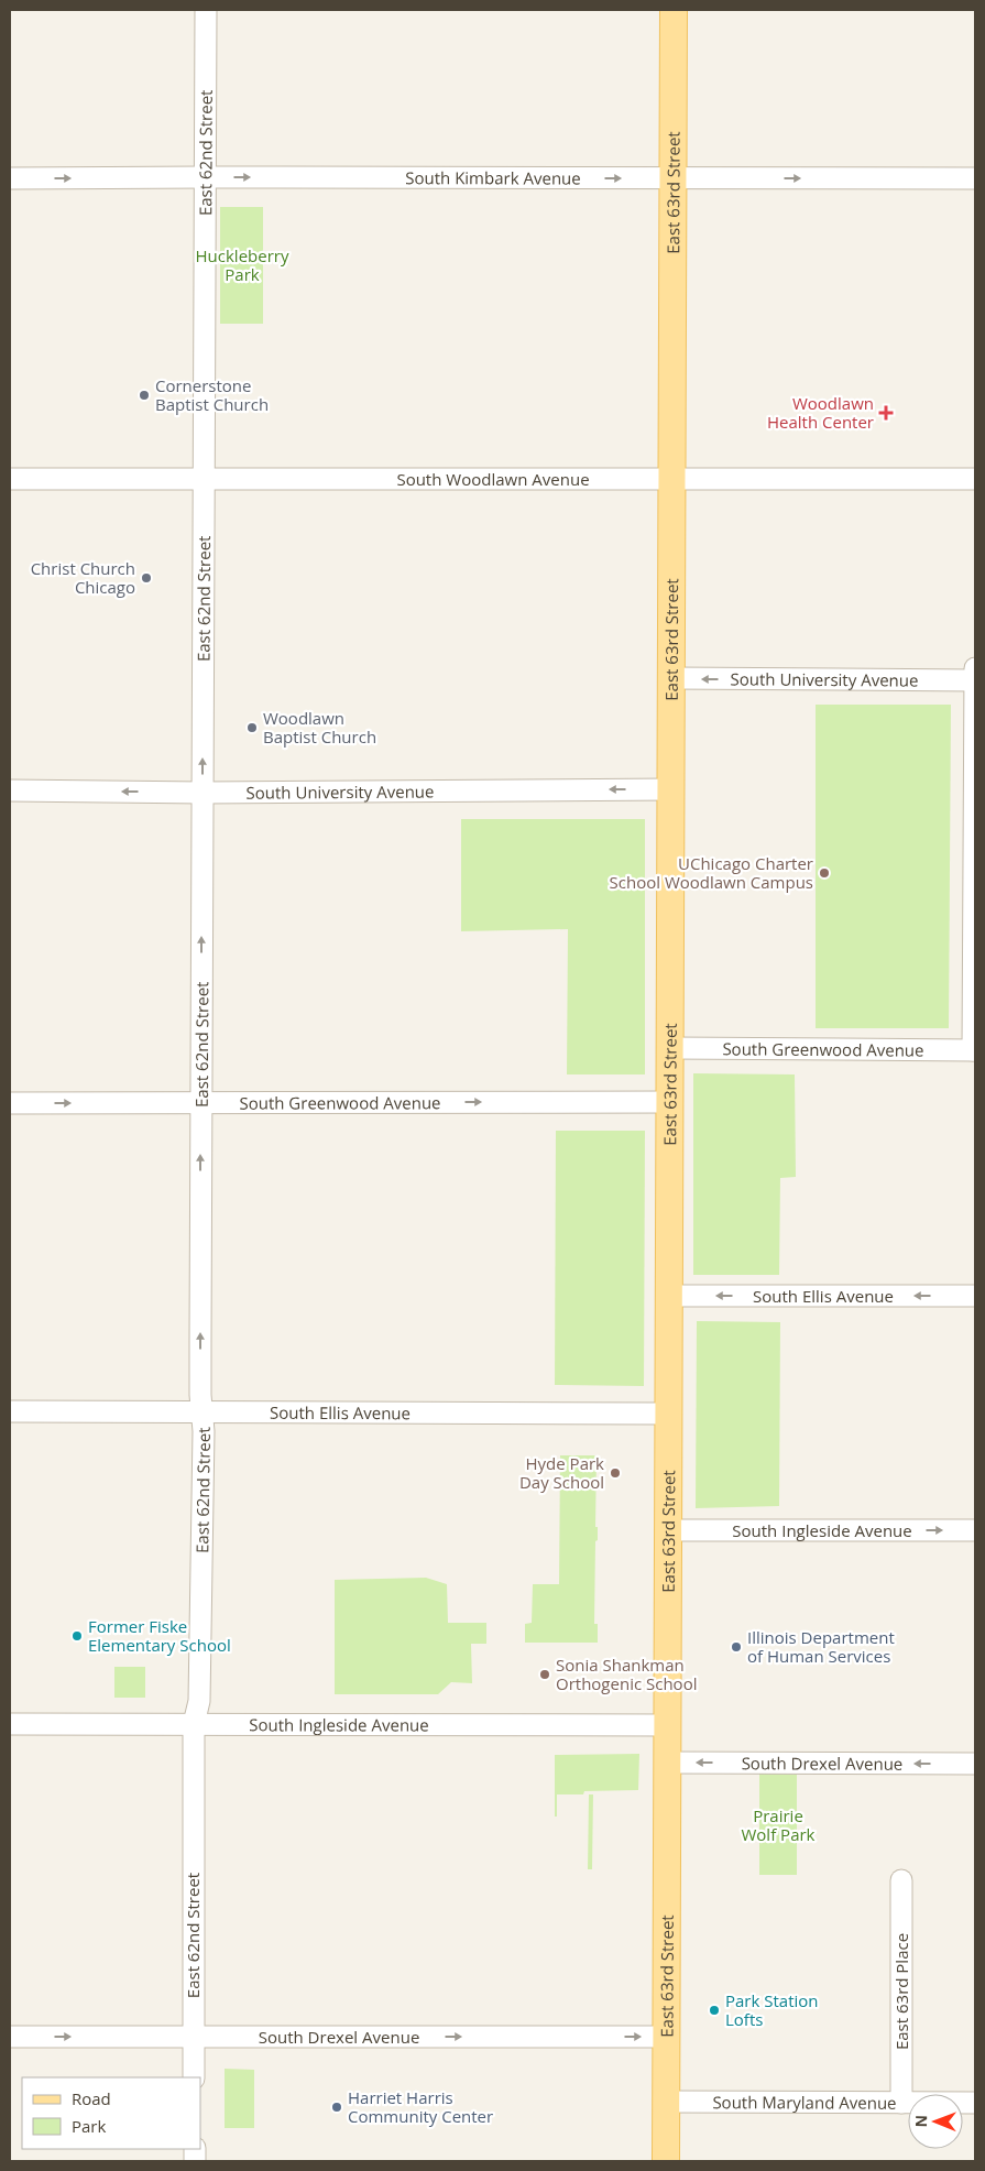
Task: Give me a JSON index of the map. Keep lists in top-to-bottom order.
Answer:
{
  "streets": {
    "main road": ["East 63rd Street"],
    "street": [
      "East 62nd Street",
      "South Kimbark Avenue",
      "South Woodlawn Avenue",
      "South University Avenue",
      "South Greenwood Avenue",
      "South Ellis Avenue",
      "South Ingleside Avenue",
      "South Drexel Avenue",
      "East 63rd Place",
      "South Maryland Avenue"
    ]
  },
  "crossings": [
    ["East 62nd Street", "South Kimbark Avenue"],
    ["East 62nd Street", "South Woodlawn Avenue"],
    ["East 62nd Street", "South University Avenue"],
    ["East 62nd Street", "South Greenwood Avenue"],
    ["East 62nd Street", "South Ellis Avenue"],
    ["East 62nd Street", "South Ingleside Avenue"],
    ["East 62nd Street", "South Drexel Avenue"],
    ["South Kimbark Avenue", "East 63rd Street"],
    ["East 63rd Street", "South Woodlawn Avenue"],
    ["East 63rd Street", "South University Avenue"],
    ["East 63rd Street", "South Greenwood Avenue"],
    ["East 63rd Street", "South Ellis Avenue"],
    ["East 63rd Street", "South Ingleside Avenue"],
    ["East 63rd Street", "South Drexel Avenue"],
    ["East 63rd Street", "South Maryland Avenue"],
    ["East 63rd Place", "South Maryland Avenue"]
  ],
  "one_way": [
    "East 62nd Street",
    "South Kimbark Avenue",
    "South University Avenue",
    "South Greenwood Avenue"
  ],
  "parks": ["Huckleberry Park", "Prairie Wolf Park"],
  "places": {
    "other": [
      "Cornerstone Baptist Church",
      "Christ Church Chicago",
      "Woodlawn Baptist Church",
      "UChicago Charter School Woodlawn Campus",
      "Hyde Park Day School",
      "Former Fiske Elementary School",
      "Illinois Department of Human Services",
      "Sonia Shankman Orthogenic School",
      "Park Station Lofts",
      "Harriet Harris Community Center"
    ],
    "health": ["Woodlawn Health Center"]
  },
  "legend": ["Road", "Park"],
  "north": "left"
}
